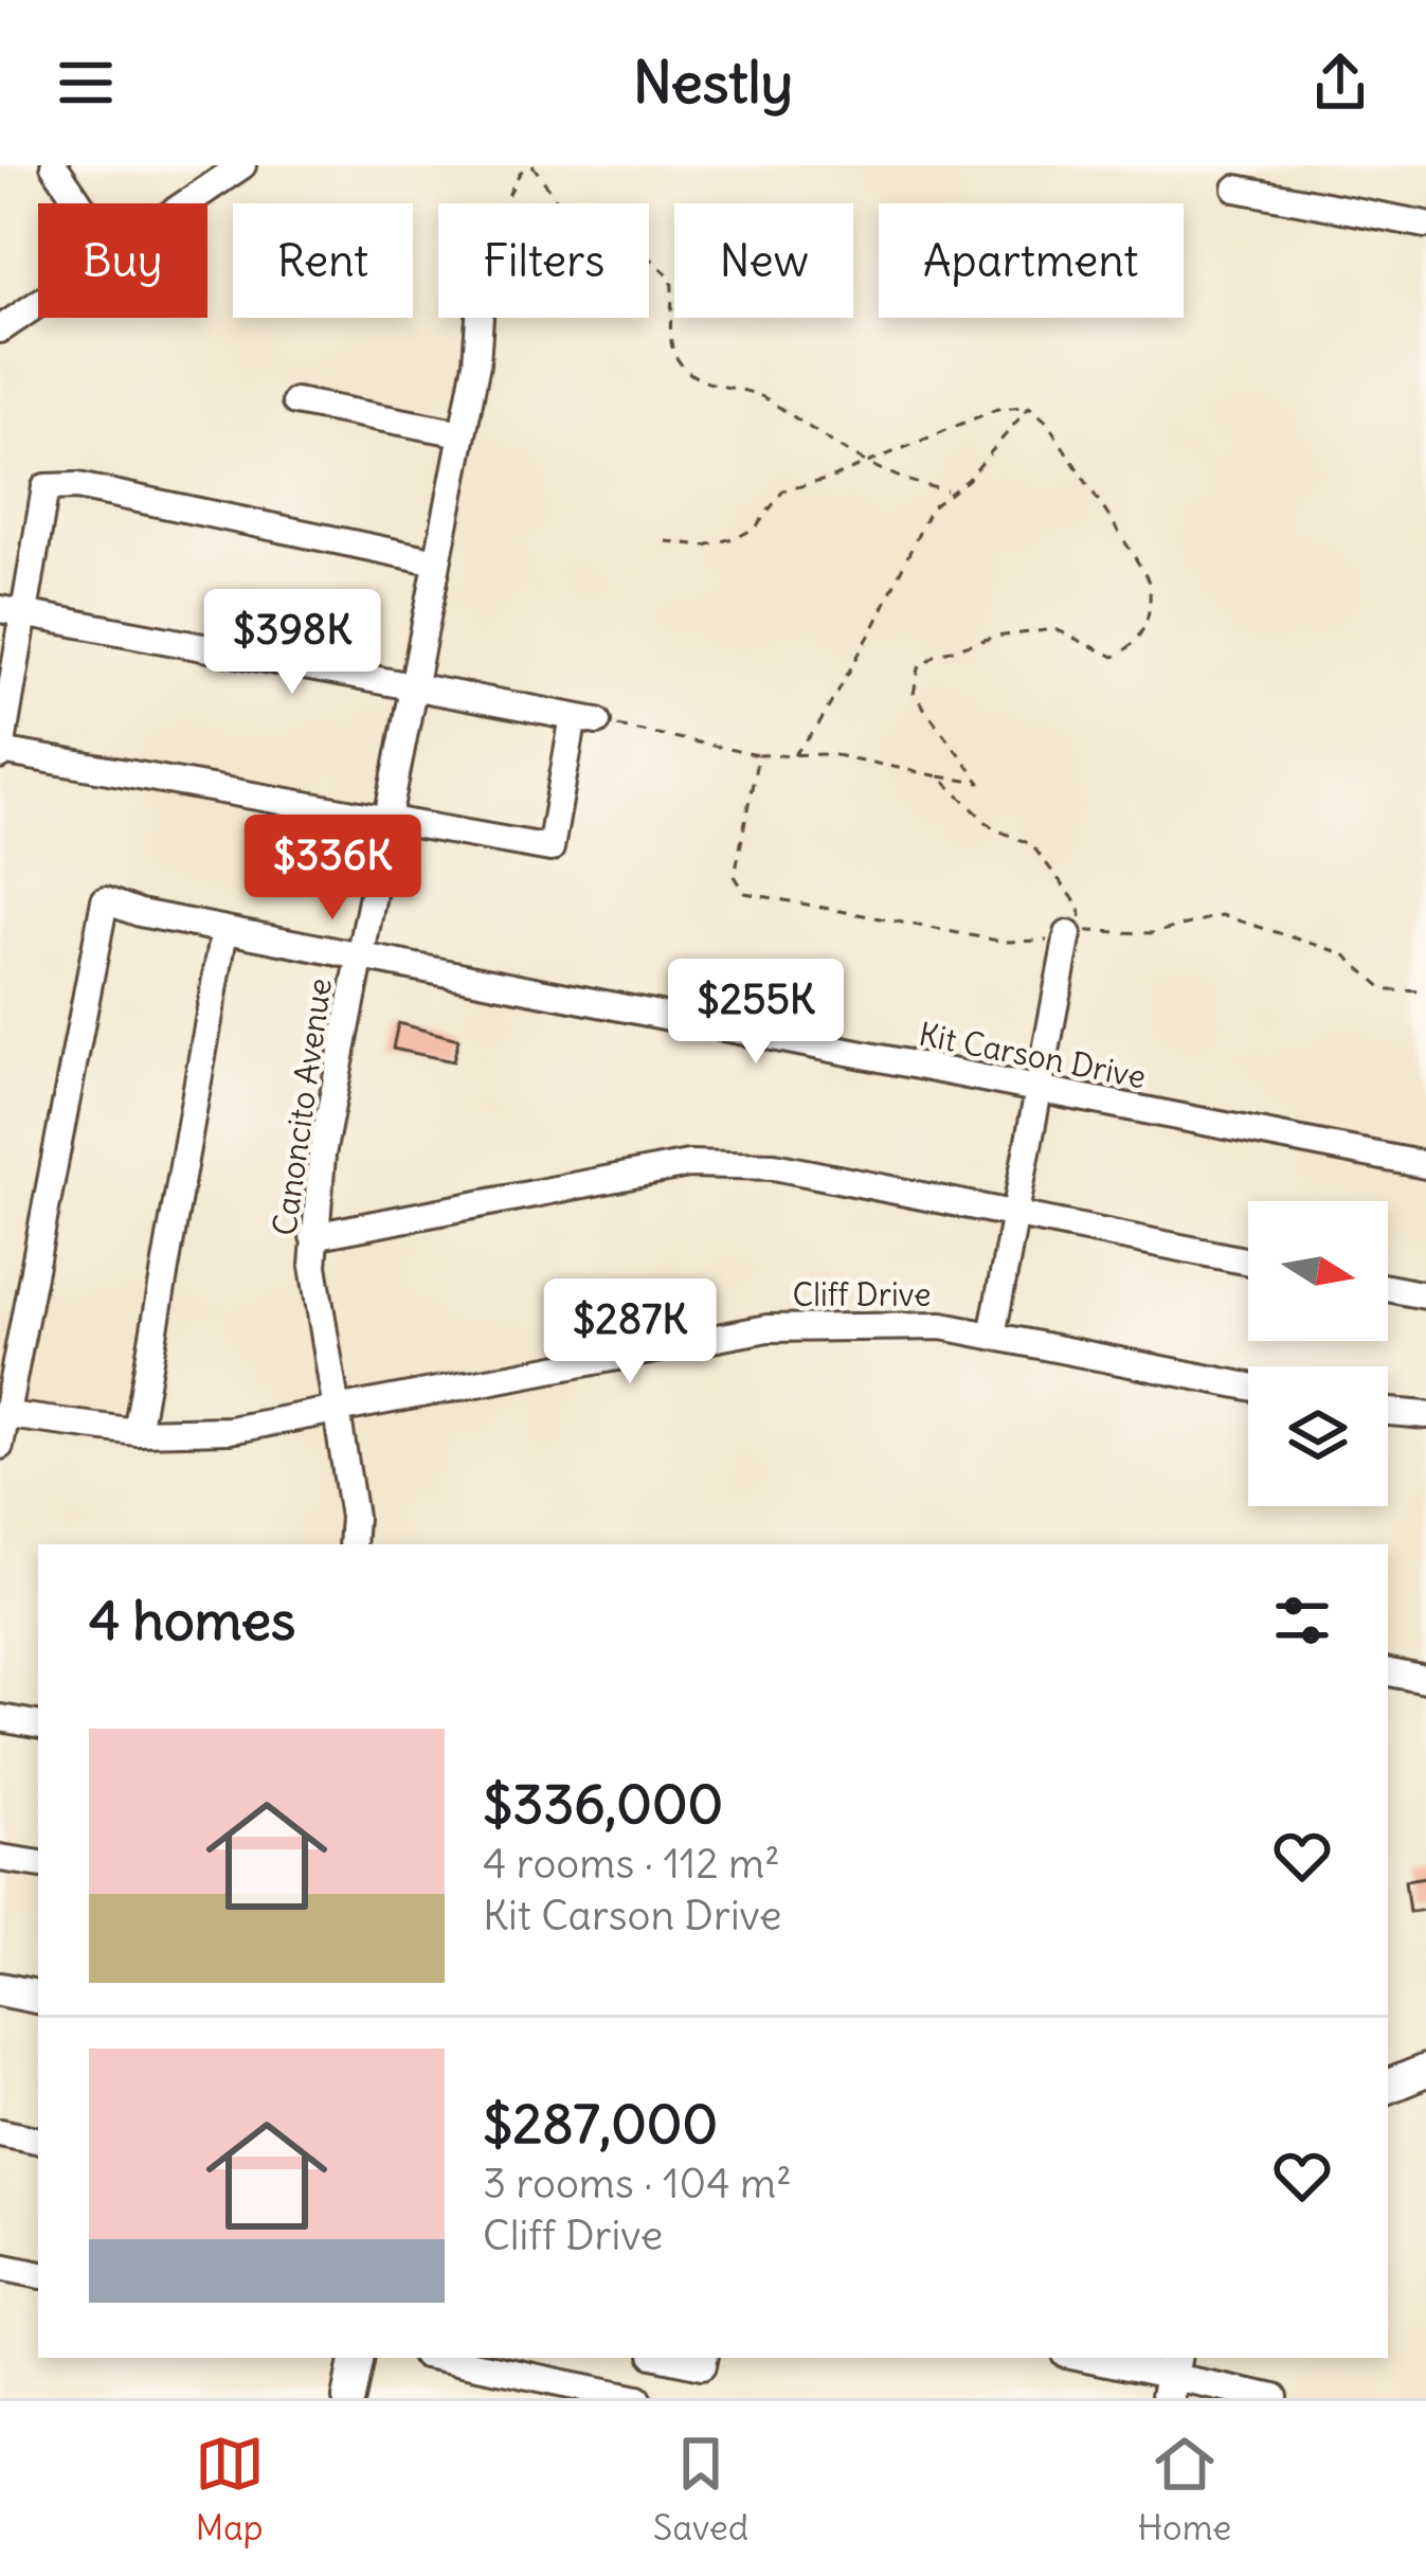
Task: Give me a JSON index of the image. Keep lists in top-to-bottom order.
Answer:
{
  "streets": {
    "street": ["Kit Carson Drive", "Canoncito Avenue", "Cliff Drive"]
  },
  "crossings": [
    ["Kit Carson Drive", "Canoncito Avenue"],
    ["Kit Carson Drive", "Cliff Drive"],
    ["Canoncito Avenue", "Cliff Drive"]
  ],
  "north": "right",
  "page": {
    "header": "Nestly",
    "chip": [
      "Buy",
      "Rent",
      "Filters",
      "New",
      "Apartment"
    ],
    "price": [
      "$398K",
      "$336K",
      "$255K",
      "$287K"
    ],
    "heading": "4 homes",
    "list": [
      {
        "name": "$336,000",
        "note": "4 rooms · 112 m² · Kit Carson Drive"
      },
      {
        "name": "$287,000",
        "note": "3 rooms · 104 m² · Cliff Drive"
      }
    ],
    "tabs": ["Map", "Saved", "Home"]
  }
}
